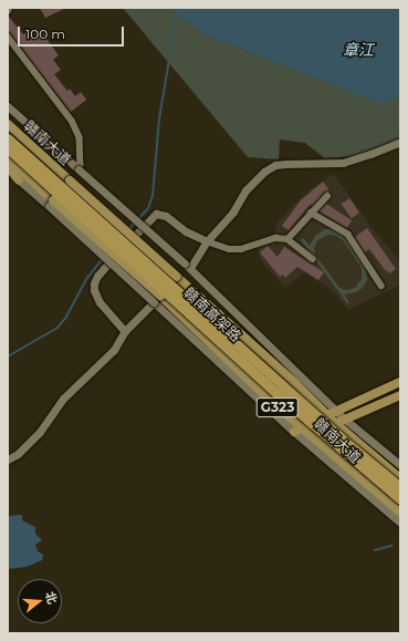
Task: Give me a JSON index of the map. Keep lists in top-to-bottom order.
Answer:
{
  "streets": {
    "highway": ["赣南高架路"],
    "main road": ["赣南大道", "G323"]
  },
  "water": ["章江"],
  "scale_bar": "100 m",
  "north": "right"
}
